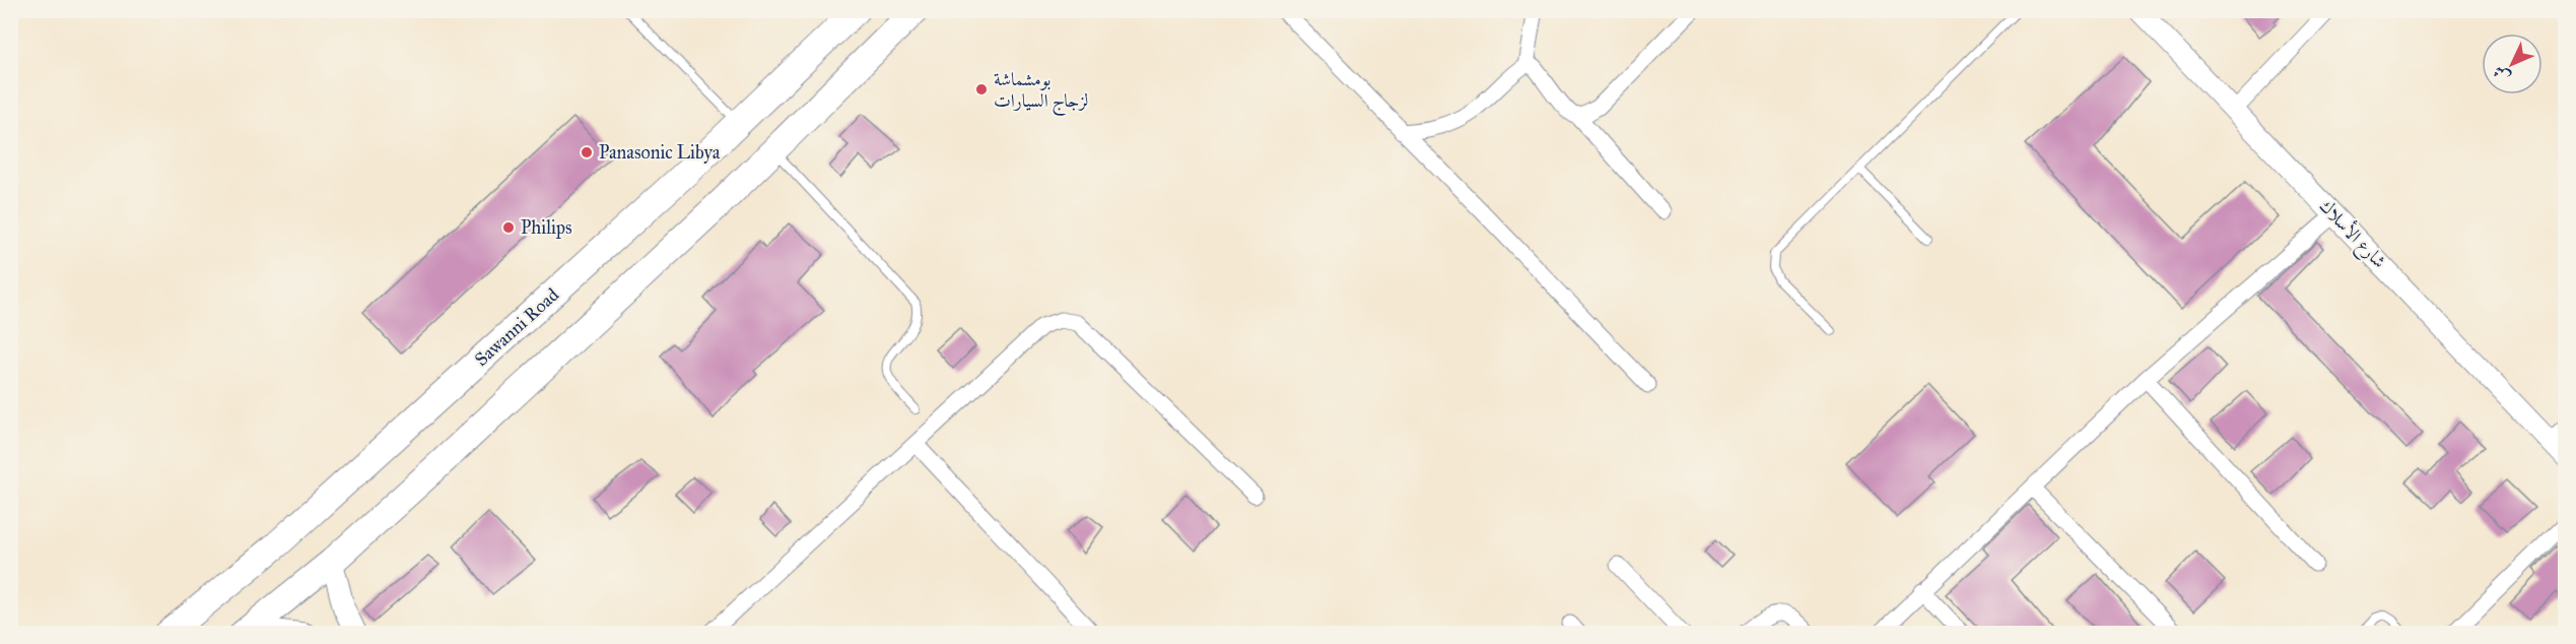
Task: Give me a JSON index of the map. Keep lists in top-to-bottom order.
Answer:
{
  "streets": {
    "highway": ["Sawanni Road"],
    "street": ["شارع الأسلاك"]
  },
  "places": ["بومشماشة لزجاج السيارات", "Panasonic Libya", "Philips"],
  "north": "bottom left"
}
